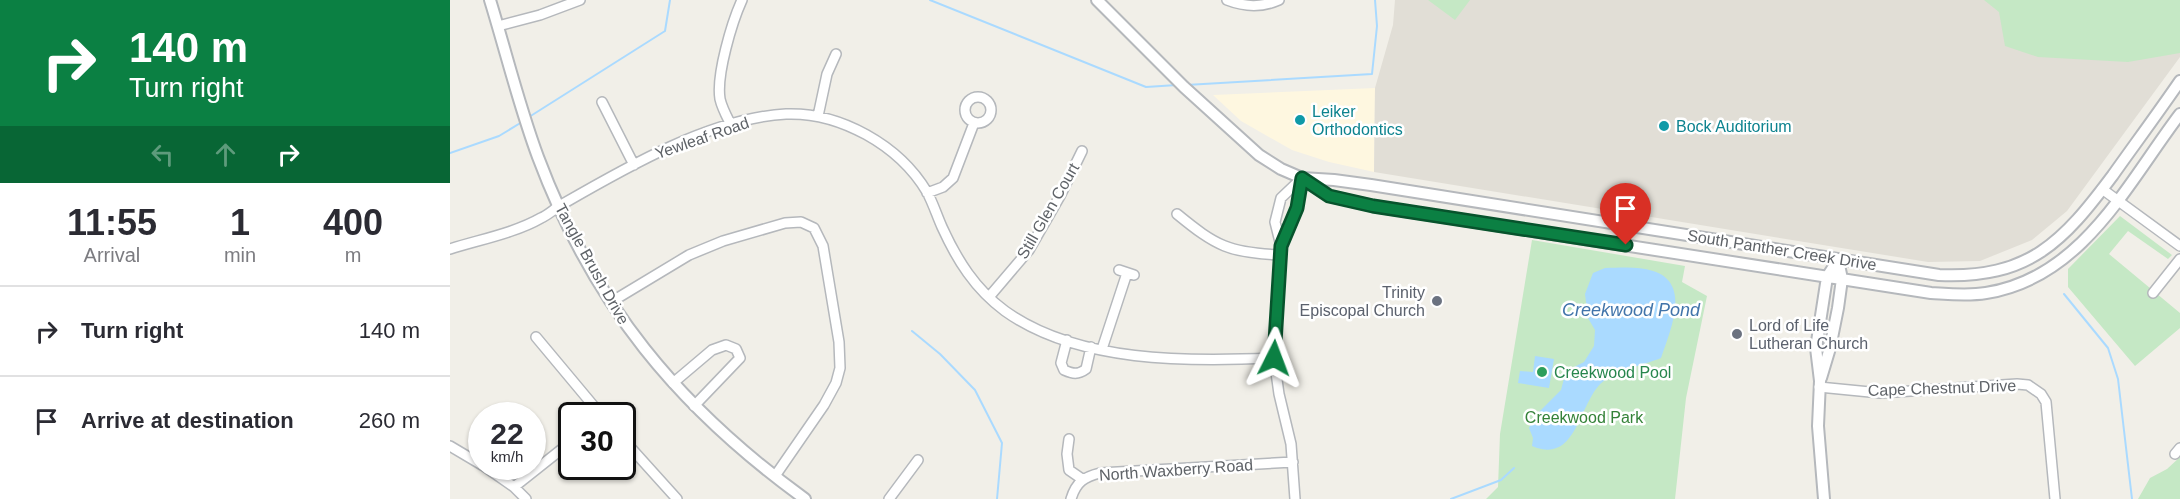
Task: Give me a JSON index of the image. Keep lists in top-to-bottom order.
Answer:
{
  "streets": {
    "street": [
      "Yewleaf Road",
      "Still Glen Court",
      "South Panther Creek Drive",
      "Tangle Brush Drive",
      "Cape Chestnut Drive",
      "North Waxberry Road"
    ]
  },
  "crossings": [
    ["Yewleaf Road", "Still Glen Court"],
    ["Yewleaf Road", "Tangle Brush Drive"]
  ],
  "water": ["Creekwood Pond"],
  "parks": ["Creekwood Park"],
  "places": [
    "Leiker Orthodontics",
    "Bock Auditorium",
    "Trinity Episcopal Church",
    "Lord of Life Lutheran Church",
    "Creekwood Pool"
  ],
  "page": {
    "turn": ["140 m", "Turn right"],
    "eta": [
      "11:55",
      "Arrival",
      "1",
      "min",
      "400",
      "m"
    ],
    "list": [
      {
        "name": "Turn right",
        "value": "140 m"
      },
      {
        "name": "Arrive at destination",
        "value": "260 m"
      }
    ],
    "speed": "22 km/h",
    "limit": "30"
  }
}
